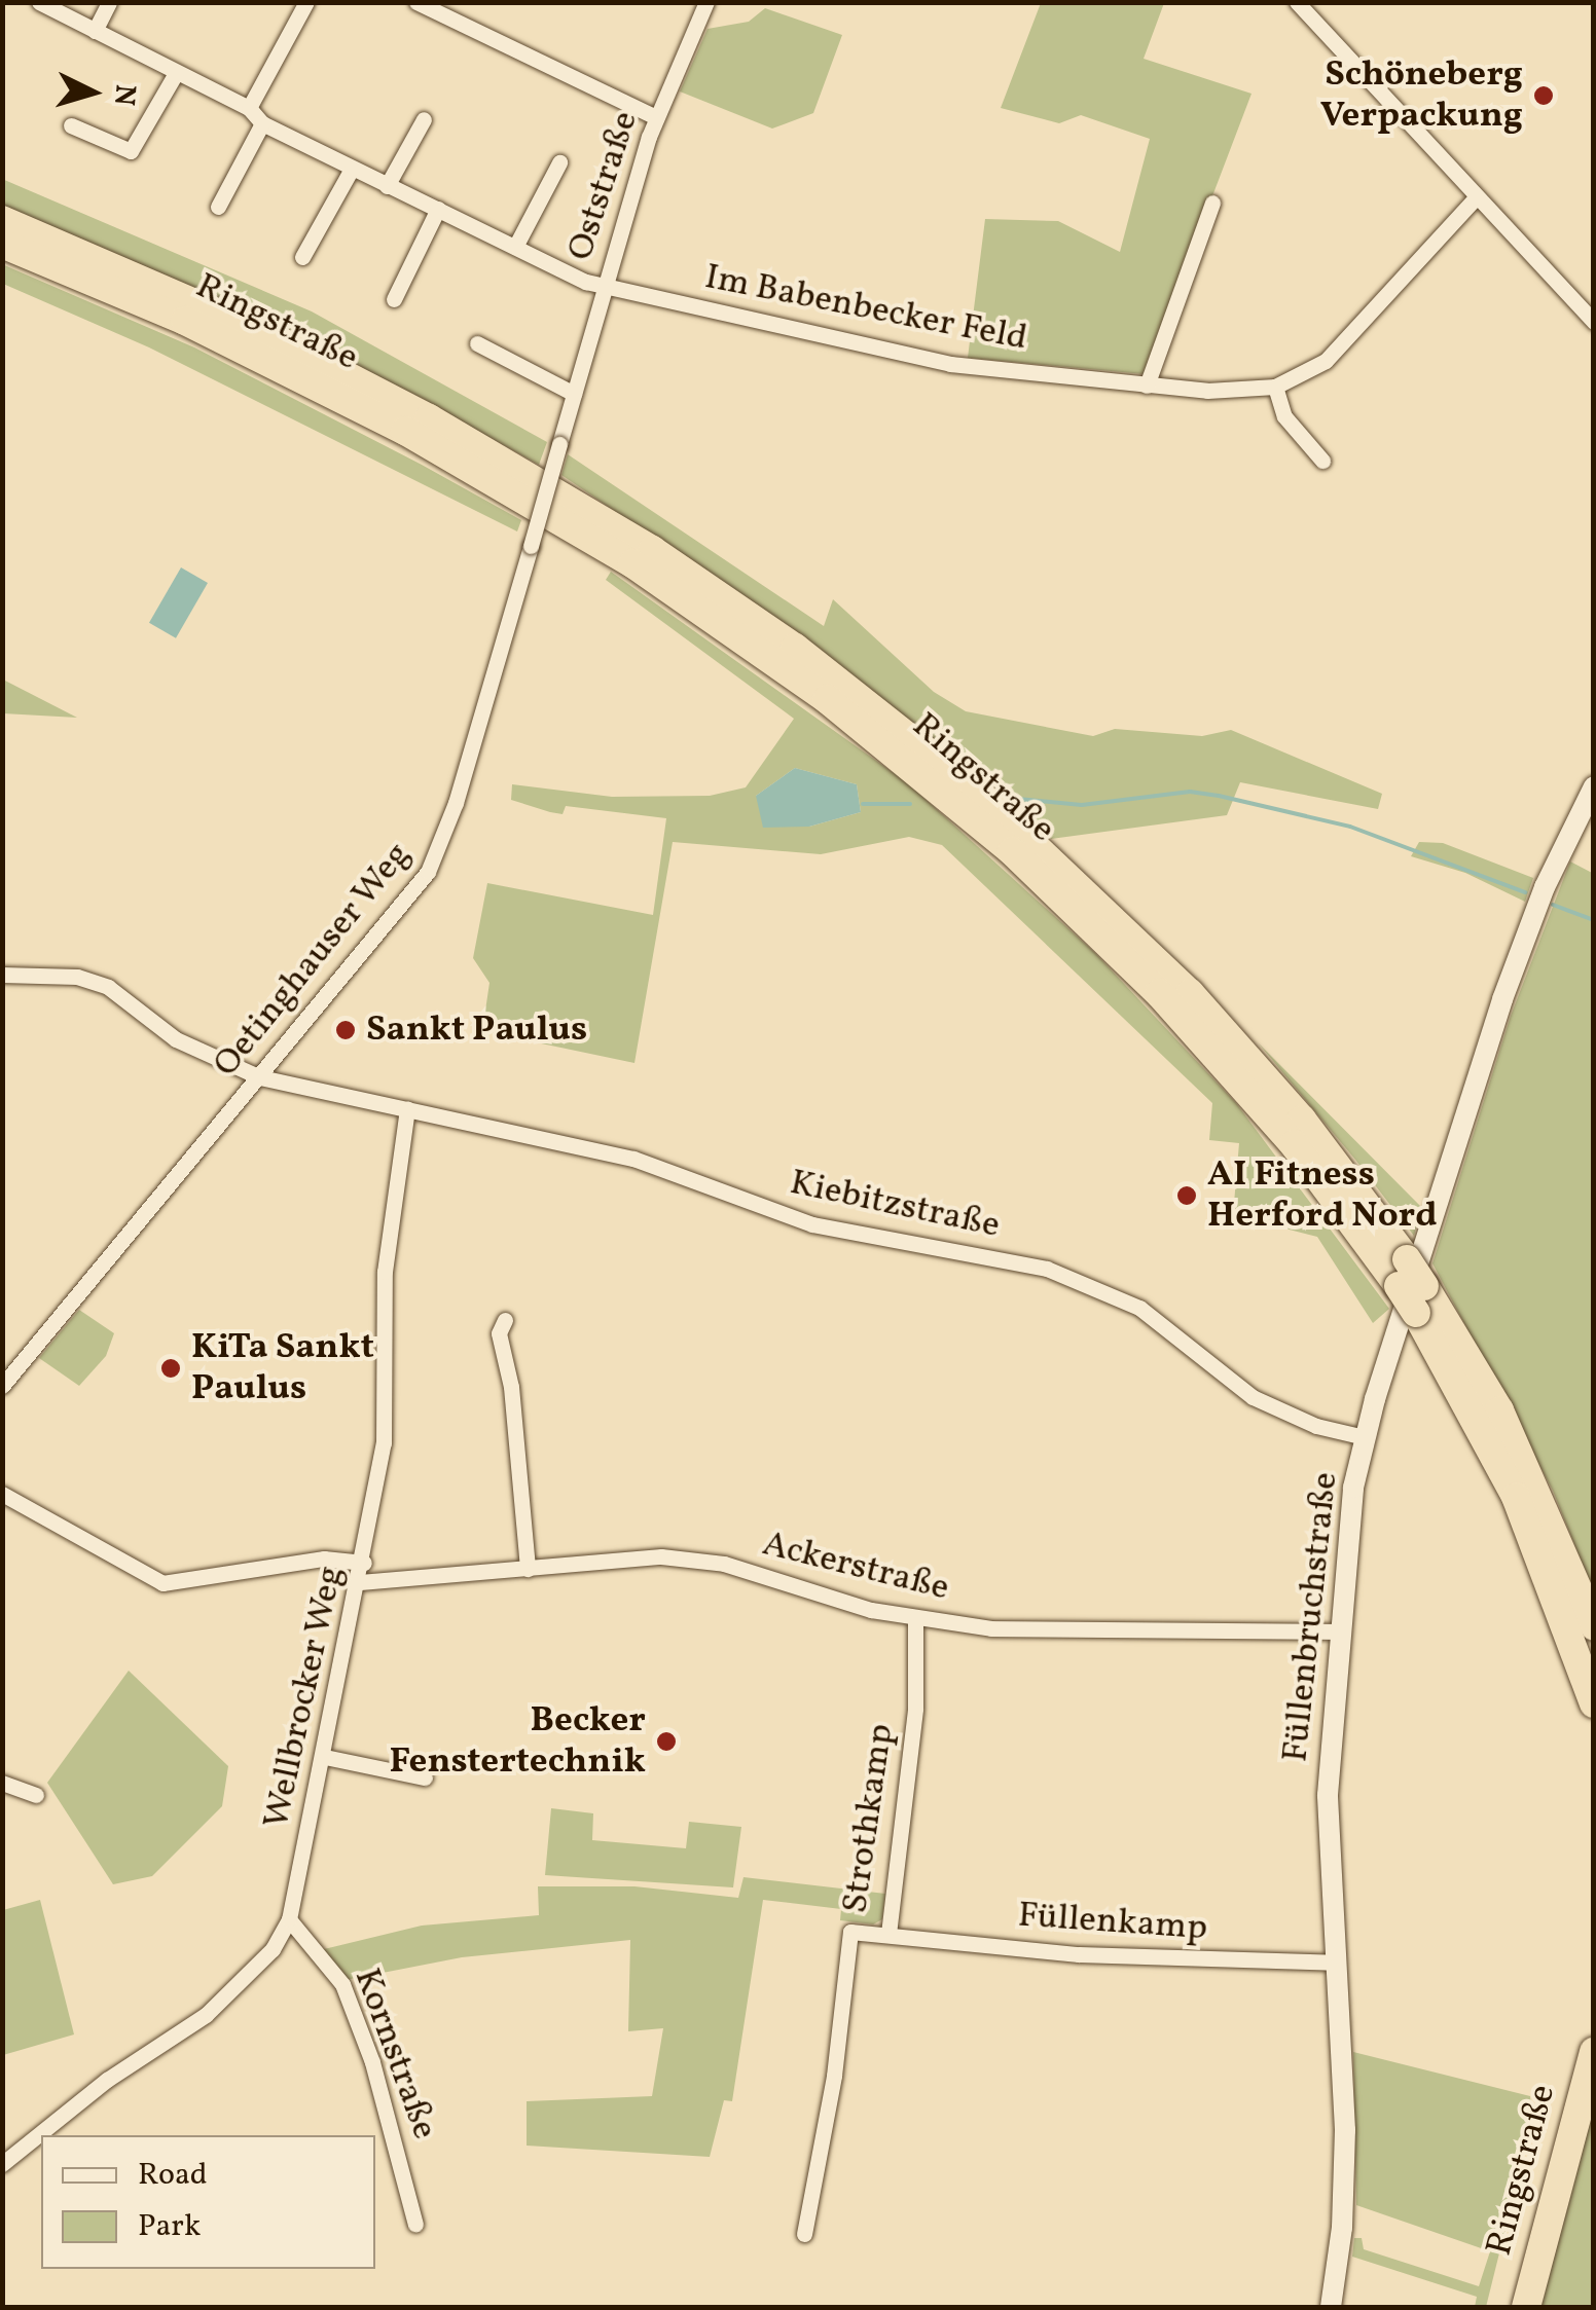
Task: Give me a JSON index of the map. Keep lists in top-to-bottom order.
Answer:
{
  "streets": {
    "highway": ["Ringstraße"],
    "street": [
      "Oststraße",
      "Im Babenbecker Feld",
      "Oetinghauser Weg",
      "Kiebitzstraße",
      "Ackerstraße",
      "Füllenbruchstraße",
      "Wellbrocker Weg",
      "Strothkamp",
      "Füllenkamp",
      "Kornstraße"
    ]
  },
  "crossings": [
    ["Oststraße", "Im Babenbecker Feld"],
    ["Oststraße", "Oetinghauser Weg"],
    ["Oetinghauser Weg", "Kiebitzstraße"],
    ["Kiebitzstraße", "Füllenbruchstraße"],
    ["Kiebitzstraße", "Wellbrocker Weg"],
    ["Ackerstraße", "Füllenbruchstraße"],
    ["Ackerstraße", "Wellbrocker Weg"],
    ["Ackerstraße", "Strothkamp"],
    ["Füllenbruchstraße", "Füllenkamp"],
    ["Wellbrocker Weg", "Kornstraße"],
    ["Strothkamp", "Füllenkamp"]
  ],
  "places": [
    "Schöneberg Verpackung",
    "Sankt Paulus",
    "AI Fitness Herford Nord",
    "KiTa Sankt Paulus",
    "Becker Fenstertechnik"
  ],
  "legend": ["Road", "Park"],
  "north": "right"
}
